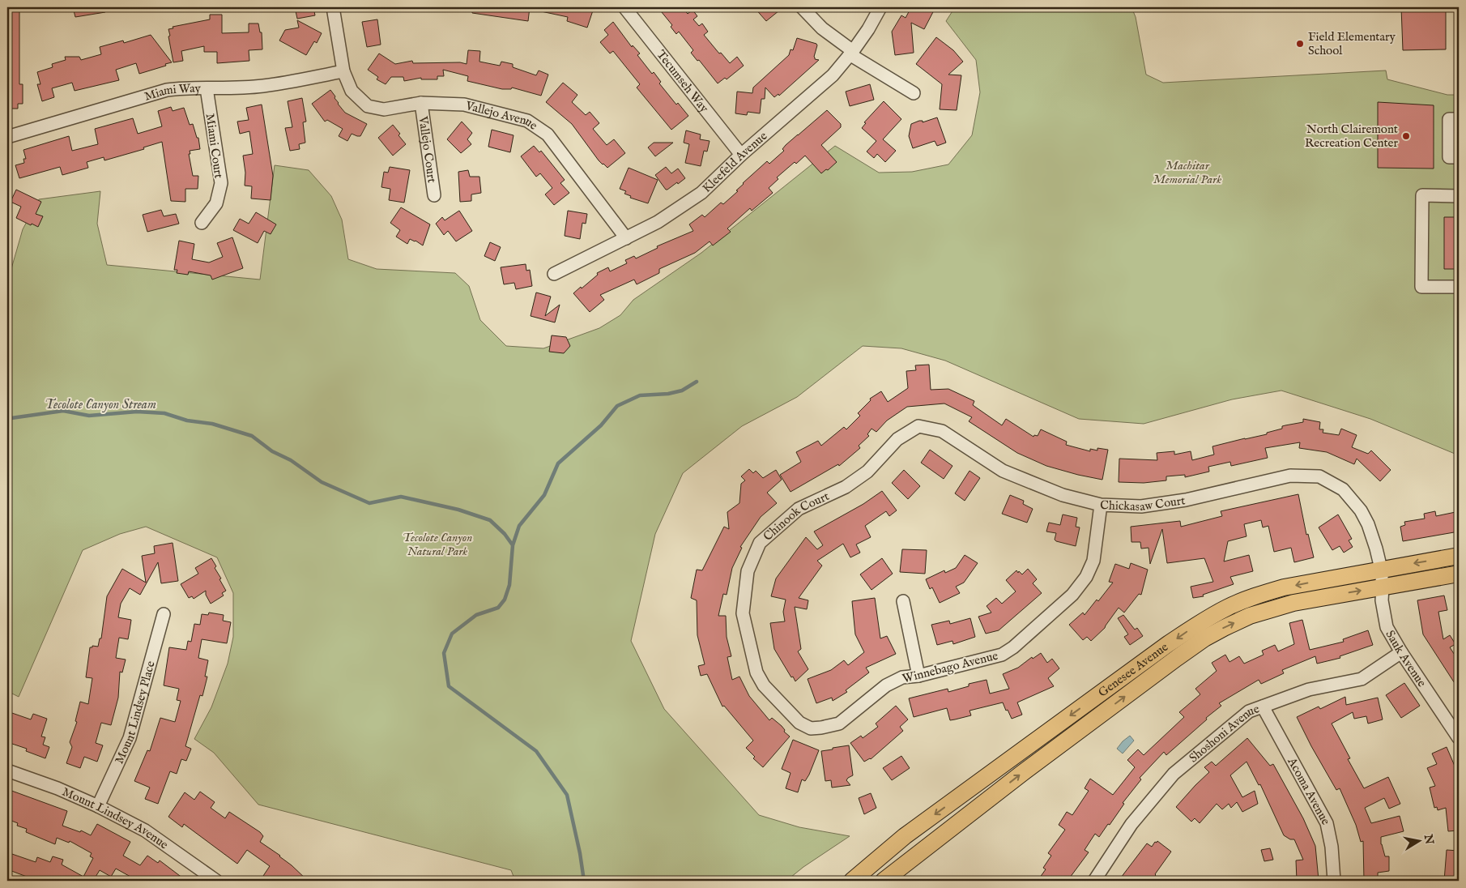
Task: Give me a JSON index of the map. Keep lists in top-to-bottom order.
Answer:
{
  "streets": {
    "main road": ["Genesee Avenue"],
    "street": [
      "Tecumseh Way",
      "Miami Way",
      "Vallejo Avenue",
      "Miami Court",
      "Vallejo Court",
      "Kleefeld Avenue",
      "Chickasaw Court",
      "Chinook Court",
      "Sauk Avenue",
      "Winnebago Avenue",
      "Mount Lindsey Place",
      "Shoshoni Avenue",
      "Acoma Avenue",
      "Mount Lindsey Avenue"
    ]
  },
  "crossings": [
    ["Tecumseh Way", "Kleefeld Avenue"],
    ["Miami Way", "Vallejo Avenue"],
    ["Miami Way", "Miami Court"],
    ["Vallejo Avenue", "Vallejo Court"],
    ["Vallejo Avenue", "Kleefeld Avenue"],
    ["Chickasaw Court", "Chinook Court"],
    ["Chickasaw Court", "Sauk Avenue"],
    ["Chickasaw Court", "Winnebago Avenue"],
    ["Chickasaw Court", "Genesee Avenue"],
    ["Chinook Court", "Winnebago Avenue"],
    ["Sauk Avenue", "Genesee Avenue"],
    ["Sauk Avenue", "Shoshoni Avenue"],
    ["Mount Lindsey Place", "Mount Lindsey Avenue"],
    ["Shoshoni Avenue", "Acoma Avenue"]
  ],
  "water": ["Tecolote Canyon Stream"],
  "parks": ["Machitar Memorial Park", "Tecolote Canyon Natural Park"],
  "places": ["Field Elementary School", "North Clairemont Recreation Center"],
  "north": "right"
}
